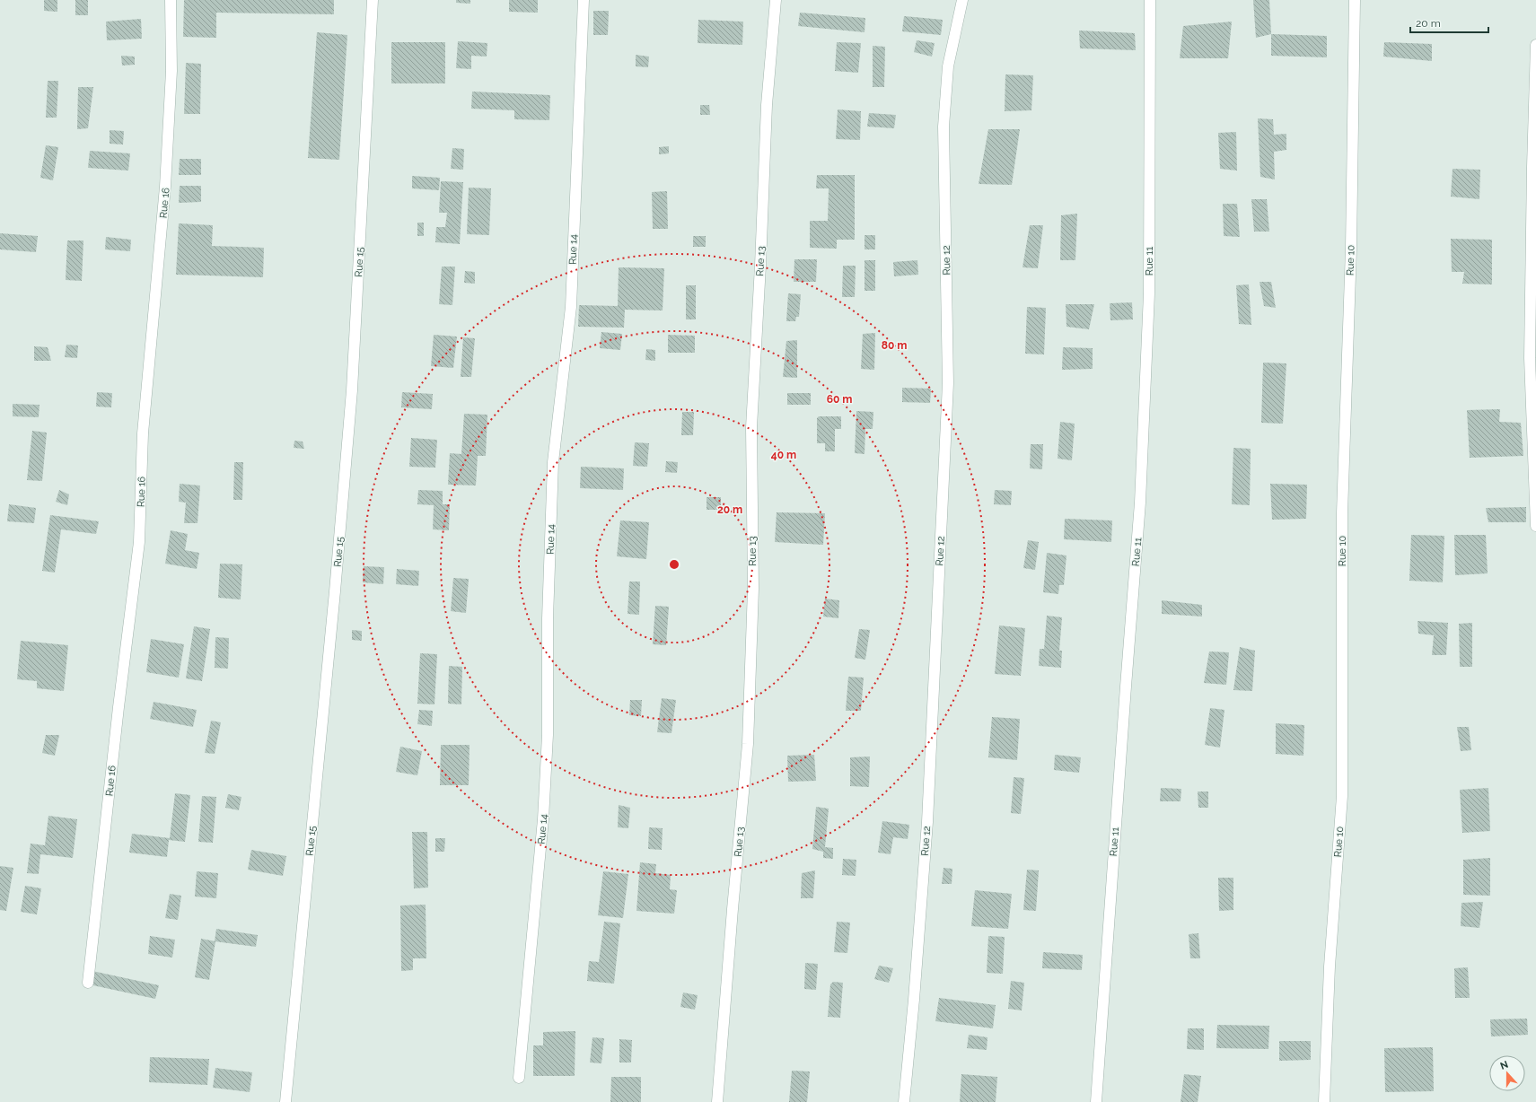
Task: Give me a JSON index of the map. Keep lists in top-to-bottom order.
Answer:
{
  "streets": {
    "street": [
      "Rue 16",
      "Rue 14",
      "Rue 12",
      "Rue 10",
      "Rue 13",
      "Rue 11",
      "Rue 15"
    ]
  },
  "scale_bar": "20 m",
  "north": "top",
  "rings": [
    "80 m",
    "60 m",
    "40 m",
    "20 m"
  ]
}
